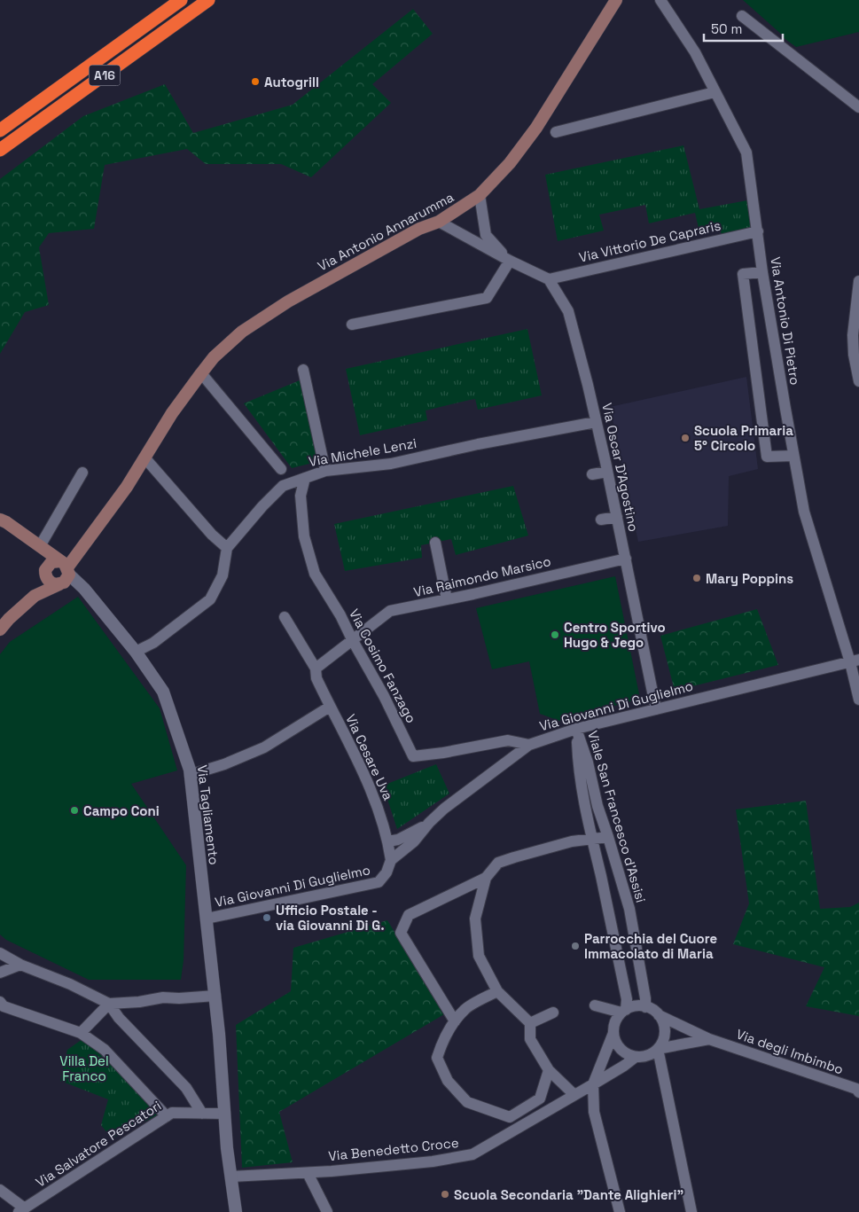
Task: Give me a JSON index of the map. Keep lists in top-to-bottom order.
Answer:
{
  "streets": {
    "highway": ["A16"],
    "main road": ["Via Antonio Annarumma"],
    "street": [
      "Via Vittorio De Capraris",
      "Via Antonio Di Pietro",
      "Via Michele Lenzi",
      "Via Oscar D'Agostino",
      "Via Raimondo Marsico",
      "Via Cosimo Fanzago",
      "Via Giovanni Di Guglielmo",
      "Via Cesare Uva",
      "Via Tagliamento",
      "Viale San Francesco d'Assisi",
      "Via degli Imbimbo",
      "Via Salvatore Pescatori",
      "Via Benedetto Croce"
    ]
  },
  "crossings": [
    ["Via Antonio Annarumma", "Via Tagliamento"],
    ["Via Vittorio De Capraris", "Via Antonio Di Pietro"],
    ["Via Vittorio De Capraris", "Via Oscar D'Agostino"],
    ["Via Antonio Di Pietro", "Via Giovanni Di Guglielmo"],
    ["Via Michele Lenzi", "Via Oscar D'Agostino"],
    ["Via Michele Lenzi", "Via Cosimo Fanzago"],
    ["Via Oscar D'Agostino", "Via Raimondo Marsico"],
    ["Via Oscar D'Agostino", "Via Giovanni Di Guglielmo"],
    ["Via Raimondo Marsico", "Via Cosimo Fanzago"],
    ["Via Cosimo Fanzago", "Via Giovanni Di Guglielmo"],
    ["Via Giovanni Di Guglielmo", "Via Cesare Uva"],
    ["Via Giovanni Di Guglielmo", "Via Tagliamento"],
    ["Via Giovanni Di Guglielmo", "Viale San Francesco d'Assisi"],
    ["Via Tagliamento", "Via Salvatore Pescatori"],
    ["Via Tagliamento", "Via Benedetto Croce"],
    ["Viale San Francesco d'Assisi", "Via degli Imbimbo"],
    ["Viale San Francesco d'Assisi", "Via Benedetto Croce"],
    ["Via degli Imbimbo", "Via Benedetto Croce"]
  ],
  "parks": ["Villa Del Franco"],
  "places": [
    "Autogrill",
    "Scuola Primaria 5° Circolo",
    "Mary Poppins",
    "Centro Sportivo Hugo & Jego",
    "Campo Coni",
    "Ufficio Postale - via Giovanni Di G.",
    "Parrocchia del Cuore Immacolato di Maria",
    "Scuola Secondaria \"Dante Alighieri\""
  ],
  "scale_bar": "50 m"
}
